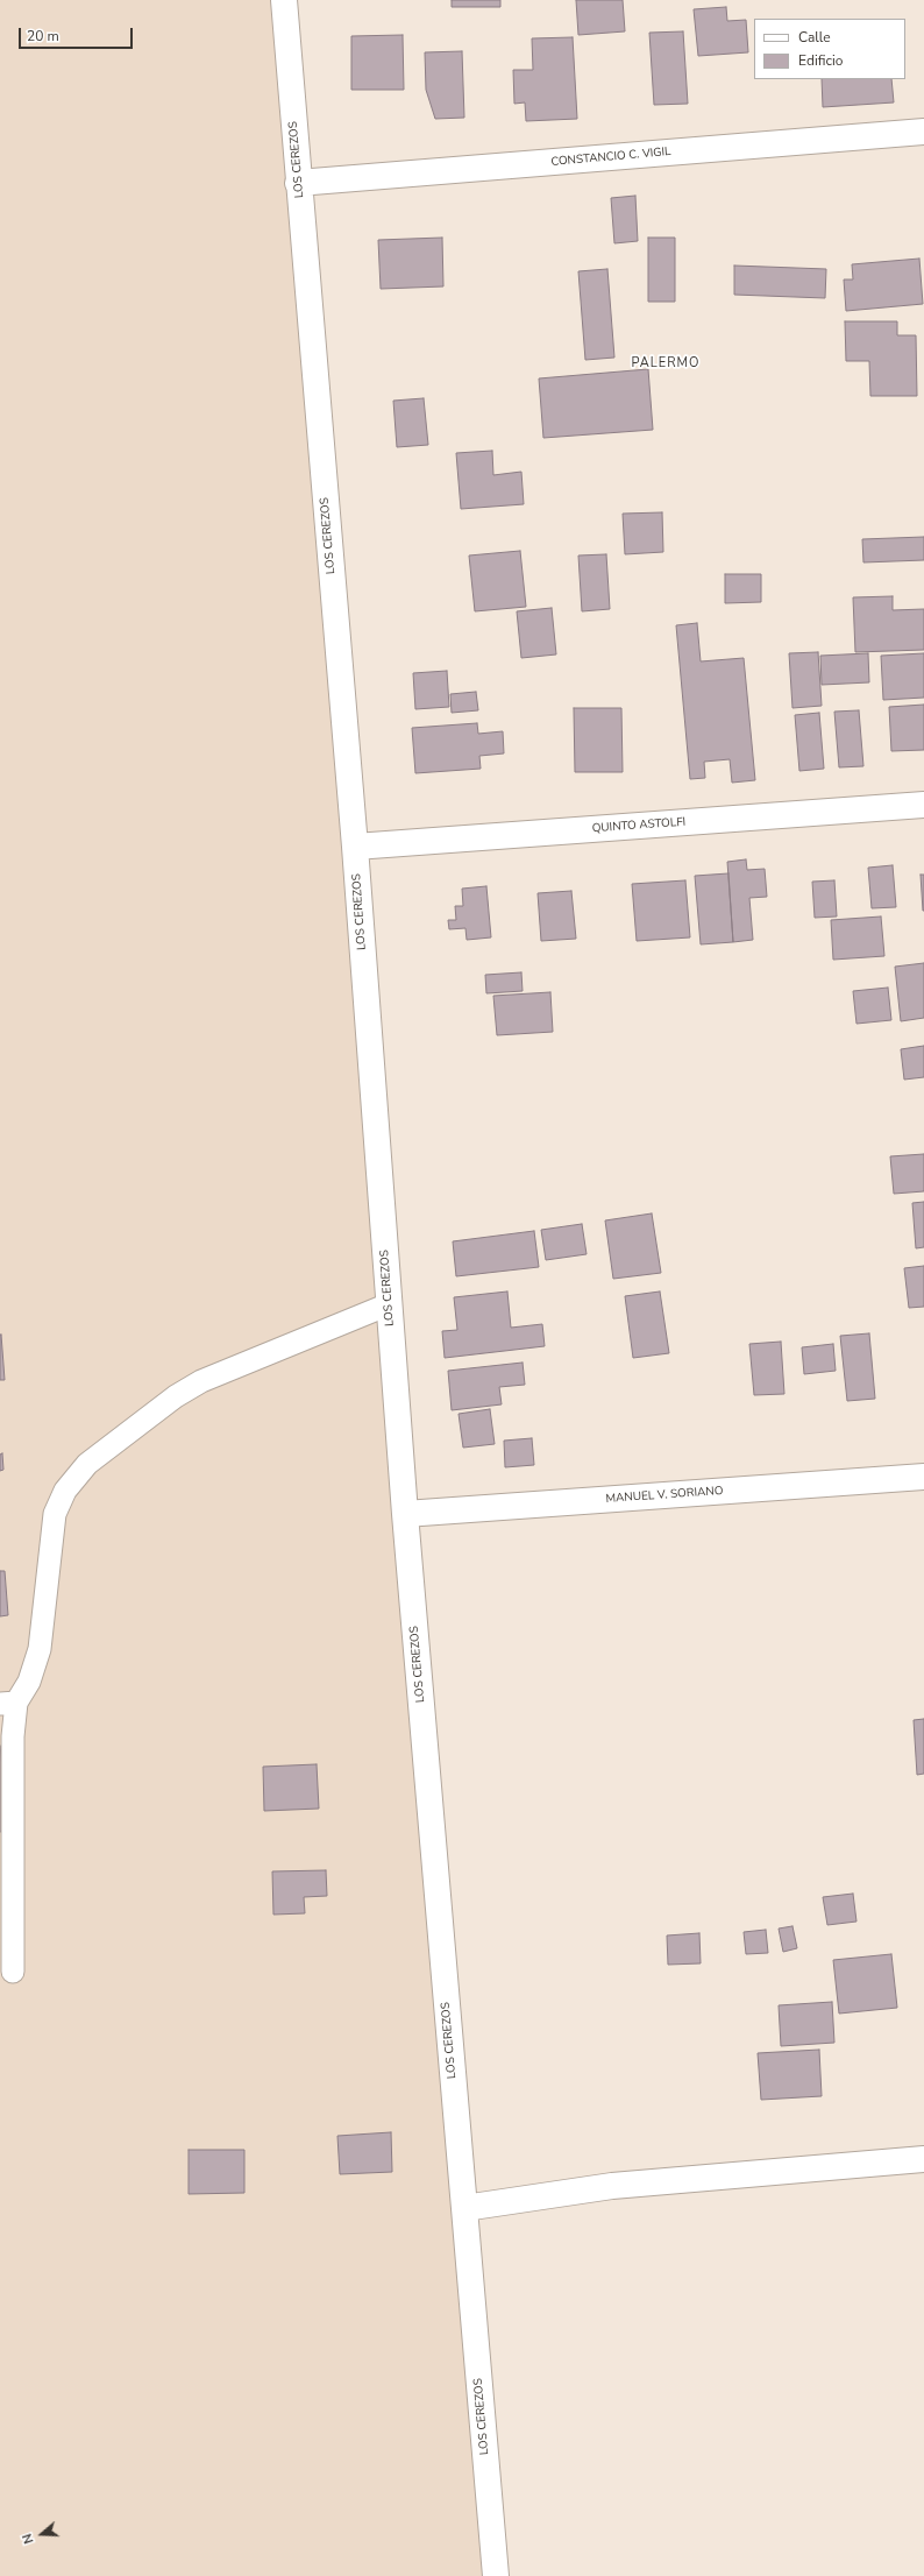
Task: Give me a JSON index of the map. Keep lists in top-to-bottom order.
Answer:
{
  "streets": {
    "street": [
      "CONSTANCIO C. VIGIL",
      "LOS CEREZOS",
      "QUINTO ASTOLFI",
      "MANUEL V. SORIANO"
    ]
  },
  "crossings": [
    ["CONSTANCIO C. VIGIL", "LOS CEREZOS"],
    ["LOS CEREZOS", "QUINTO ASTOLFI"],
    ["LOS CEREZOS", "MANUEL V. SORIANO"]
  ],
  "districts": ["PALERMO"],
  "legend": ["Calle", "Edificio"],
  "scale_bar": "20 m",
  "north": "left"
}
